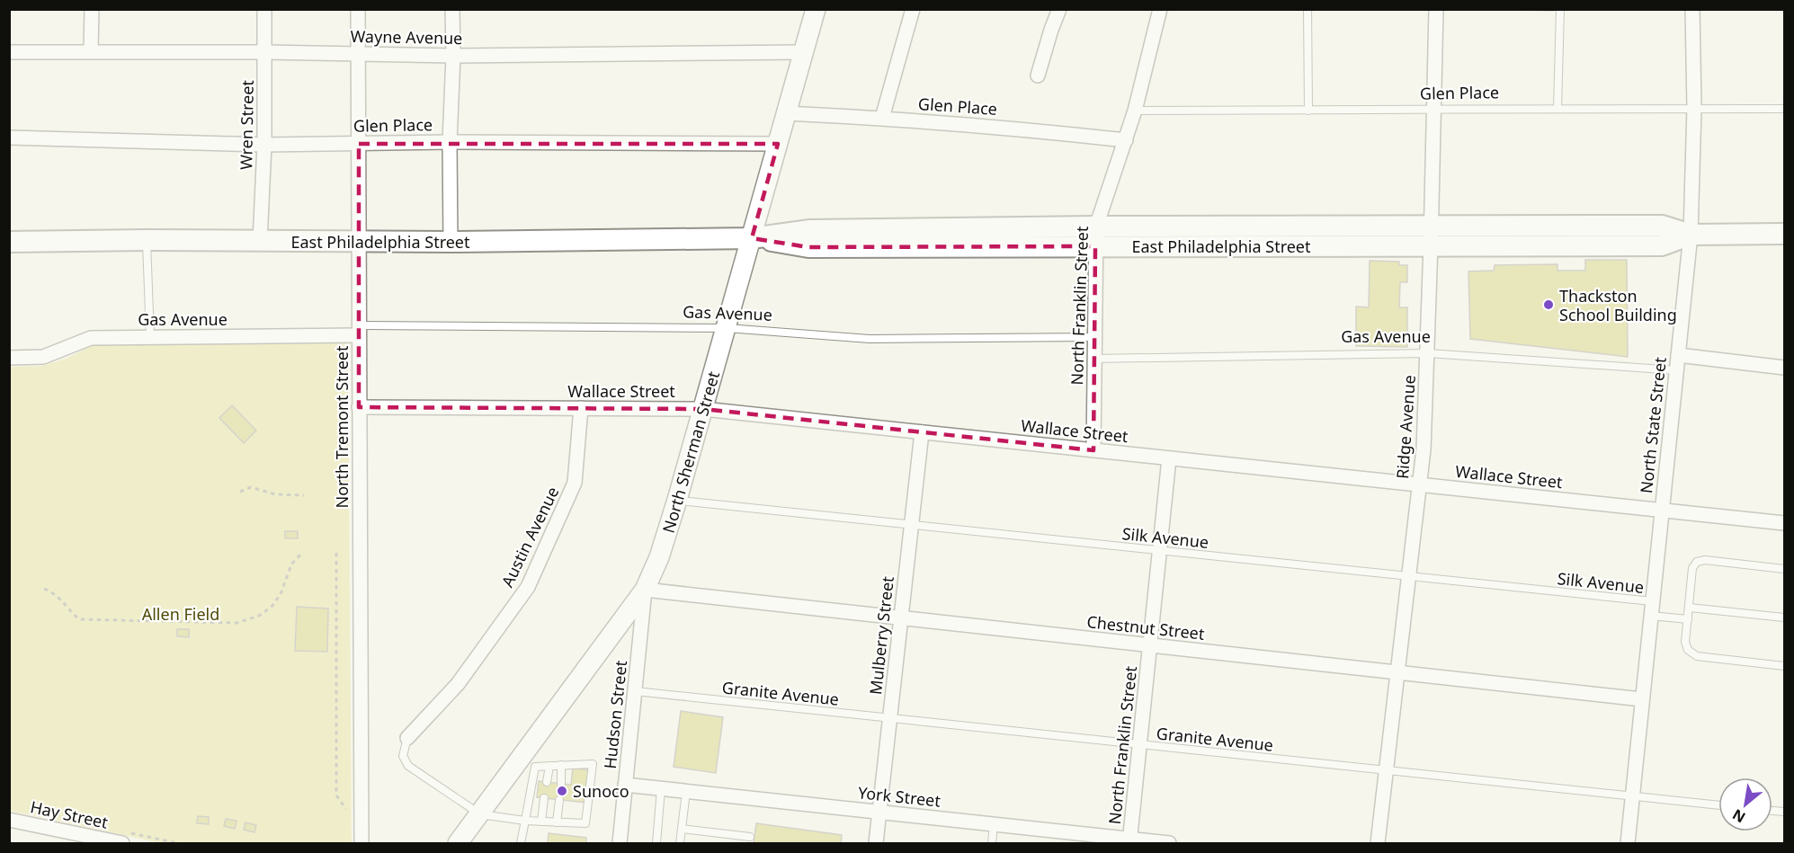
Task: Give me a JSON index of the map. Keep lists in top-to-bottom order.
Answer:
{
  "streets": {
    "main road": ["East Philadelphia Street", "North Sherman Street"],
    "street": [
      "Wayne Avenue",
      "Glen Place",
      "Wren Street",
      "North Franklin Street",
      "Gas Avenue",
      "Wallace Street",
      "North State Street",
      "North Tremont Street",
      "Ridge Avenue",
      "Austin Avenue",
      "Chestnut Street",
      "Mulberry Street",
      "Hudson Street",
      "York Street",
      "Hay Street"
    ],
    "lane": ["Silk Avenue", "Granite Avenue"]
  },
  "crossings": [
    ["Wayne Avenue", "Wren Street"],
    ["Wayne Avenue", "North Tremont Street"],
    ["Wayne Avenue", "North Sherman Street"],
    ["Glen Place", "Wren Street"],
    ["Glen Place", "North Franklin Street"],
    ["Glen Place", "North State Street"],
    ["Glen Place", "North Tremont Street"],
    ["Glen Place", "Ridge Avenue"],
    ["Glen Place", "North Sherman Street"],
    ["Wren Street", "East Philadelphia Street"],
    ["East Philadelphia Street", "North Franklin Street"],
    ["East Philadelphia Street", "North State Street"],
    ["East Philadelphia Street", "North Tremont Street"],
    ["East Philadelphia Street", "Ridge Avenue"],
    ["East Philadelphia Street", "North Sherman Street"],
    ["North Franklin Street", "Gas Avenue"],
    ["North Franklin Street", "Wallace Street"],
    ["North Franklin Street", "Silk Avenue"],
    ["North Franklin Street", "Chestnut Street"],
    ["North Franklin Street", "Granite Avenue"],
    ["North Franklin Street", "York Street"],
    ["Gas Avenue", "North State Street"],
    ["Gas Avenue", "North Tremont Street"],
    ["Gas Avenue", "Ridge Avenue"],
    ["Gas Avenue", "North Sherman Street"],
    ["Wallace Street", "North State Street"],
    ["Wallace Street", "North Tremont Street"],
    ["Wallace Street", "Ridge Avenue"],
    ["Wallace Street", "North Sherman Street"],
    ["Wallace Street", "Austin Avenue"],
    ["Wallace Street", "Mulberry Street"],
    ["North State Street", "Silk Avenue"],
    ["North State Street", "Chestnut Street"],
    ["North State Street", "Granite Avenue"],
    ["Ridge Avenue", "Silk Avenue"],
    ["Ridge Avenue", "Chestnut Street"],
    ["Ridge Avenue", "Granite Avenue"],
    ["North Sherman Street", "Silk Avenue"],
    ["North Sherman Street", "Chestnut Street"],
    ["North Sherman Street", "Hudson Street"],
    ["Silk Avenue", "Mulberry Street"],
    ["Chestnut Street", "Mulberry Street"],
    ["Chestnut Street", "Hudson Street"],
    ["Mulberry Street", "Granite Avenue"],
    ["Mulberry Street", "York Street"],
    ["Granite Avenue", "Hudson Street"],
    ["Hudson Street", "York Street"]
  ],
  "parks": ["Allen Field"],
  "places": ["Thackston School Building", "Sunoco"],
  "north": "bottom left"
}
